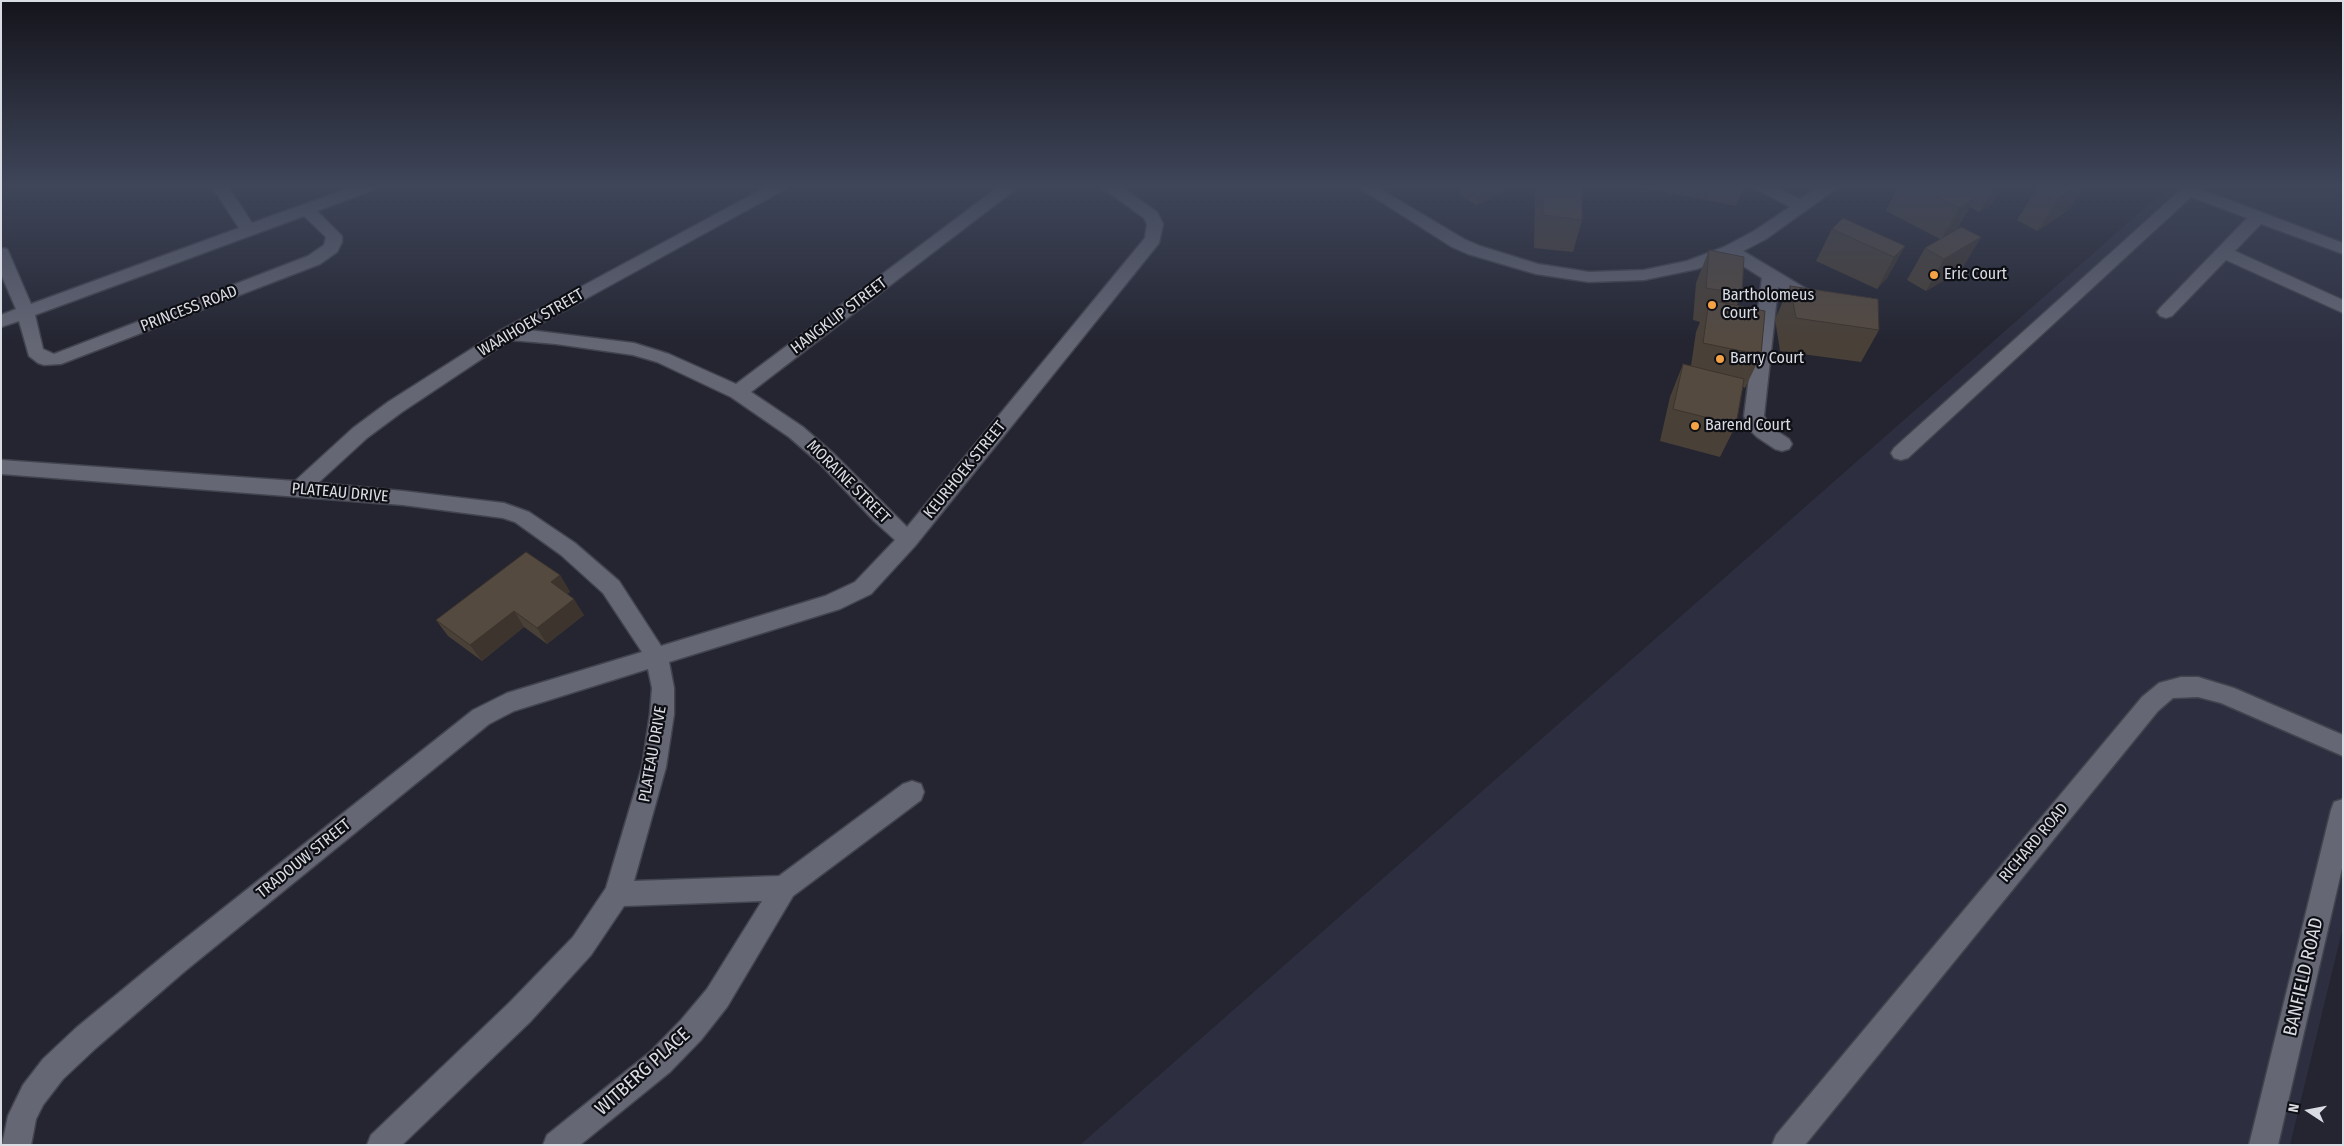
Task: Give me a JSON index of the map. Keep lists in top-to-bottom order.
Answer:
{
  "streets": {
    "street": [
      "PRINCESS ROAD",
      "HANGKLIP STREET",
      "WAAIHOEK STREET",
      "KEURHOEK STREET",
      "MORAINE STREET",
      "PLATEAU DRIVE",
      "RICHARD ROAD",
      "TRADOUW STREET",
      "BANFIELD ROAD",
      "WITBERG PLACE"
    ]
  },
  "crossings": [
    ["HANGKLIP STREET", "MORAINE STREET"],
    ["WAAIHOEK STREET", "MORAINE STREET"],
    ["WAAIHOEK STREET", "PLATEAU DRIVE"],
    ["KEURHOEK STREET", "MORAINE STREET"],
    ["KEURHOEK STREET", "PLATEAU DRIVE"],
    ["KEURHOEK STREET", "TRADOUW STREET"],
    ["PLATEAU DRIVE", "TRADOUW STREET"]
  ],
  "places": [
    "Eric Court",
    "Bartholomeus Court",
    "Barry Court",
    "Barend Court"
  ],
  "north": "left"
}
